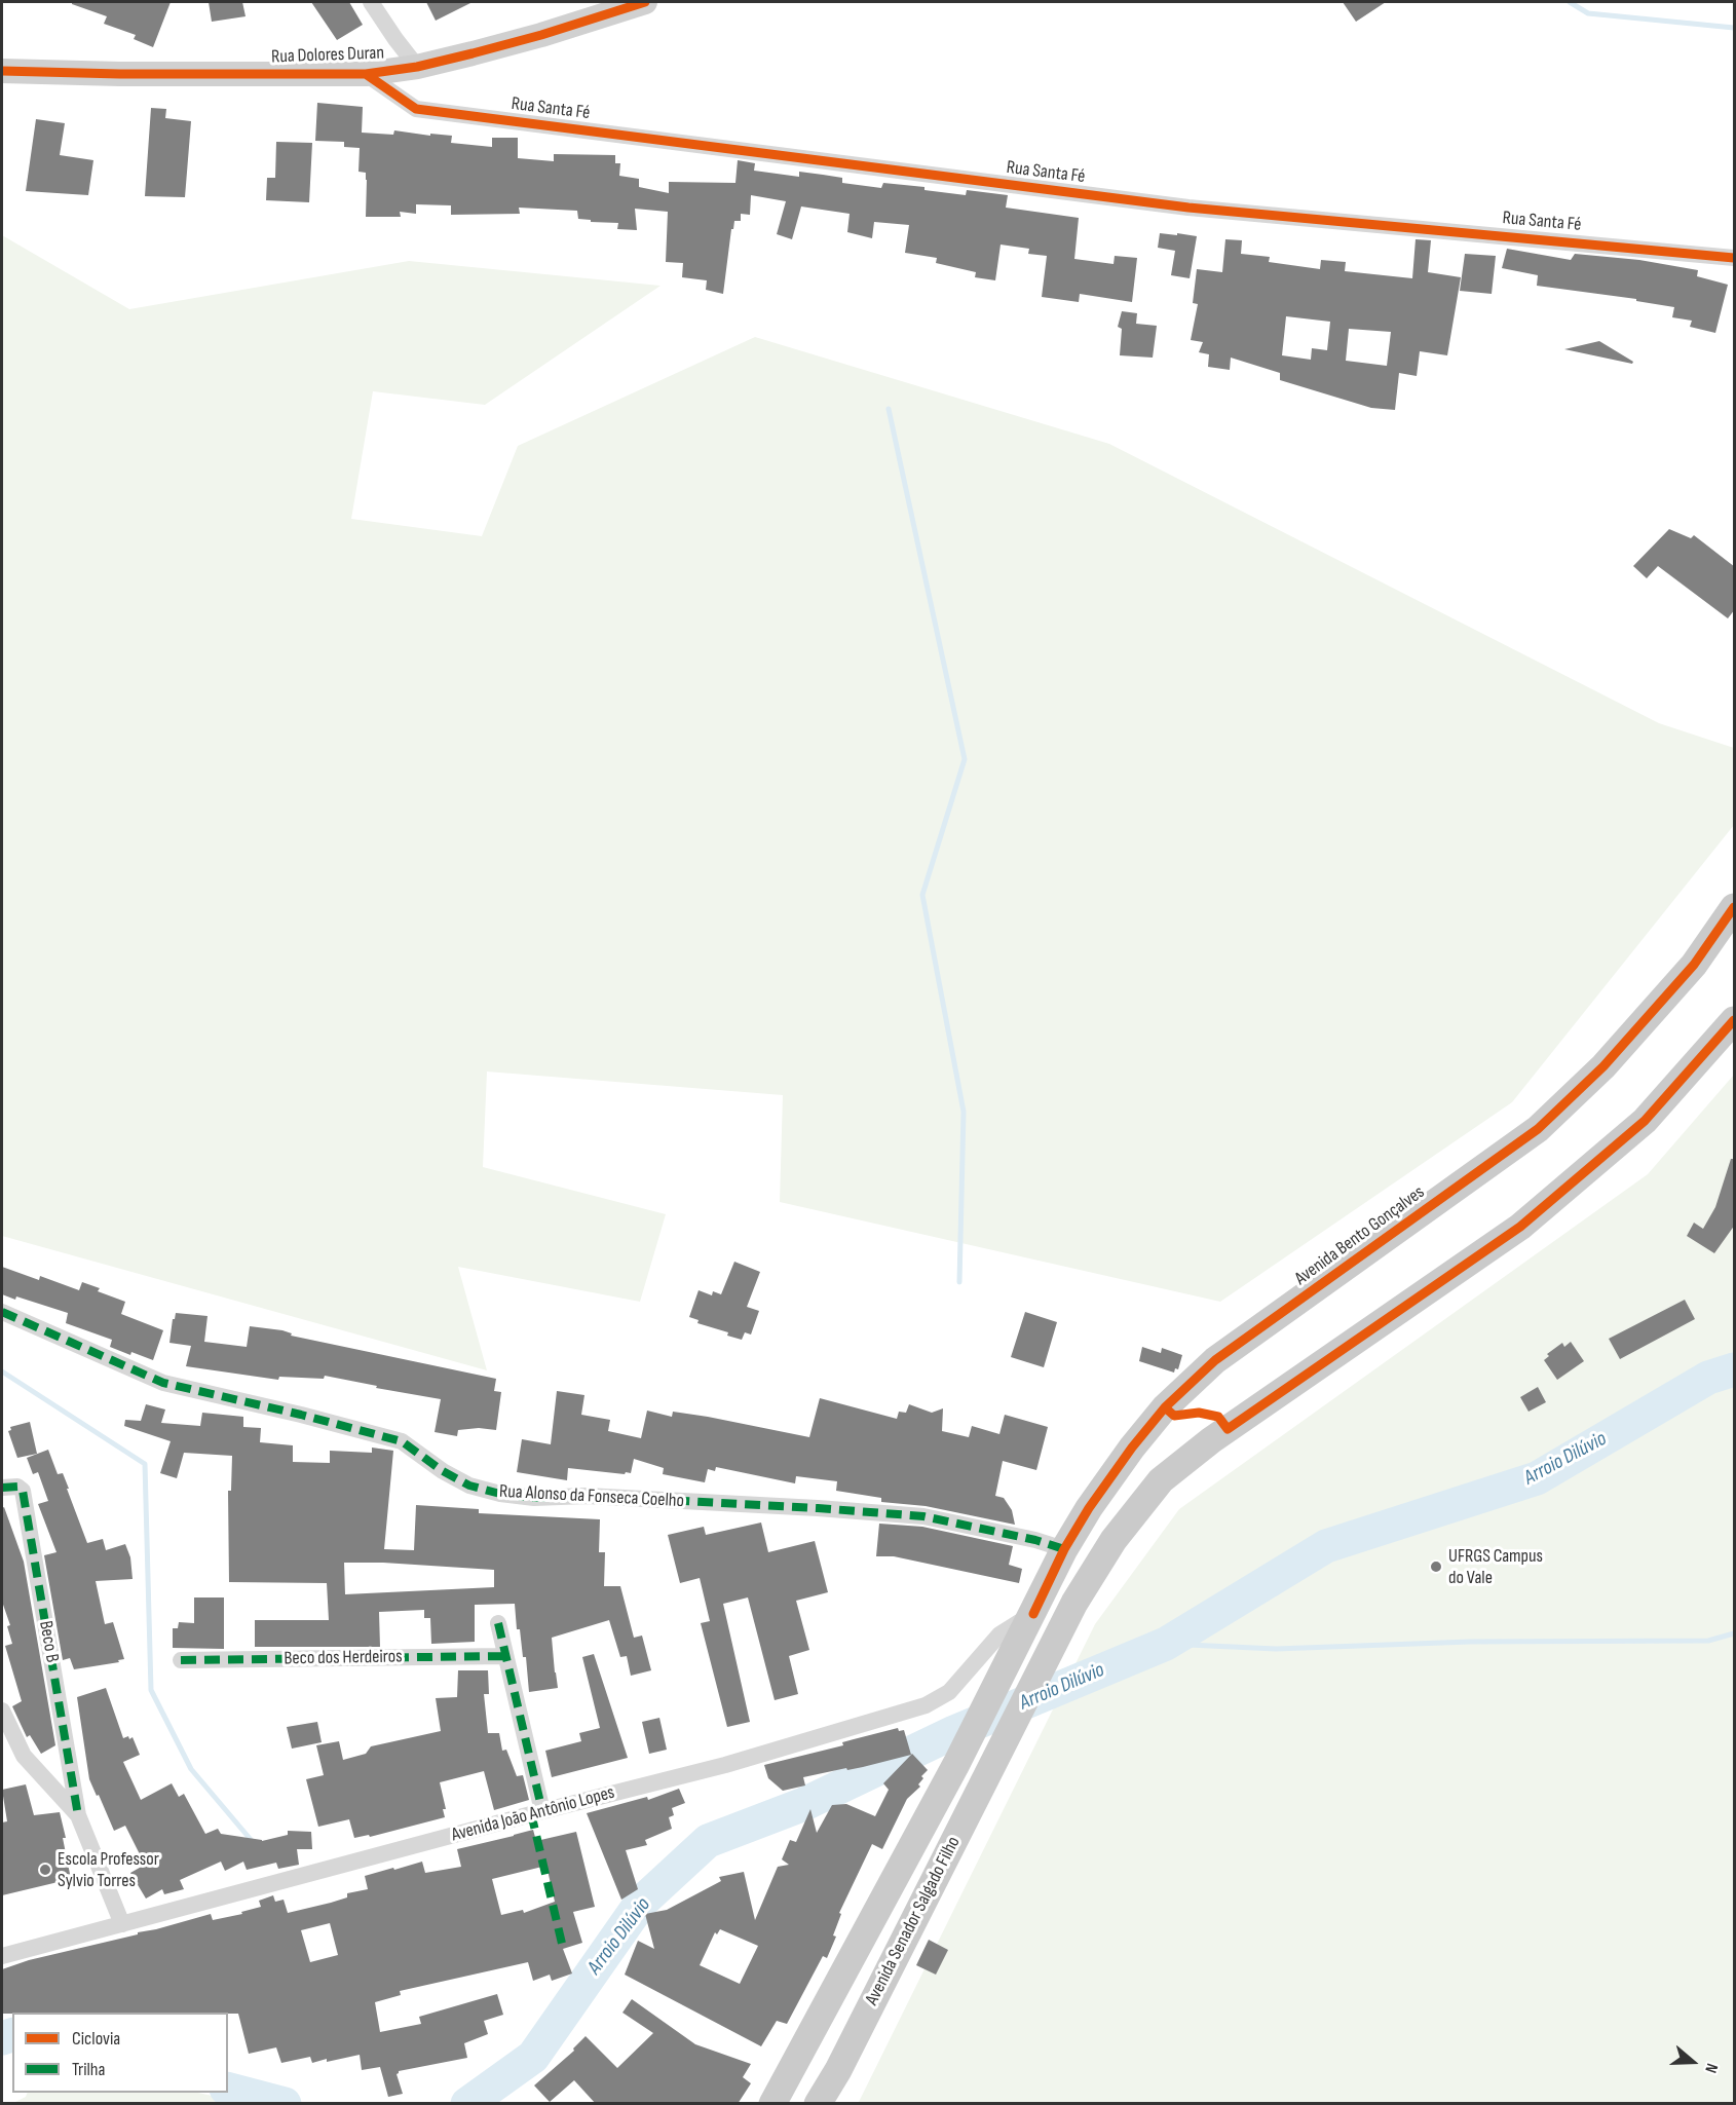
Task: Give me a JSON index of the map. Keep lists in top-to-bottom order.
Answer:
{
  "streets": {
    "main road": ["Avenida Bento Gonçalves", "Avenida Senador Salgado Filho"],
    "street": [
      "Rua Dolores Duran",
      "Rua Santa Fé",
      "Rua Alonso da Fonseca Coelho",
      "Beco B",
      "Beco dos Herdeiros",
      "Avenida João Antônio Lopes"
    ]
  },
  "crossings": [
    ["Rua Dolores Duran", "Rua Santa Fé"],
    ["Avenida Bento Gonçalves", "Rua Alonso da Fonseca Coelho"],
    ["Avenida Bento Gonçalves", "Avenida João Antônio Lopes"],
    ["Avenida Bento Gonçalves", "Avenida Senador Salgado Filho"]
  ],
  "water": ["Arroio Dilúvio"],
  "places": ["UFRGS Campus do Vale", "Escola Professor Sylvio Torres"],
  "legend": ["Ciclovia", "Trilha"],
  "north": "right"
}
